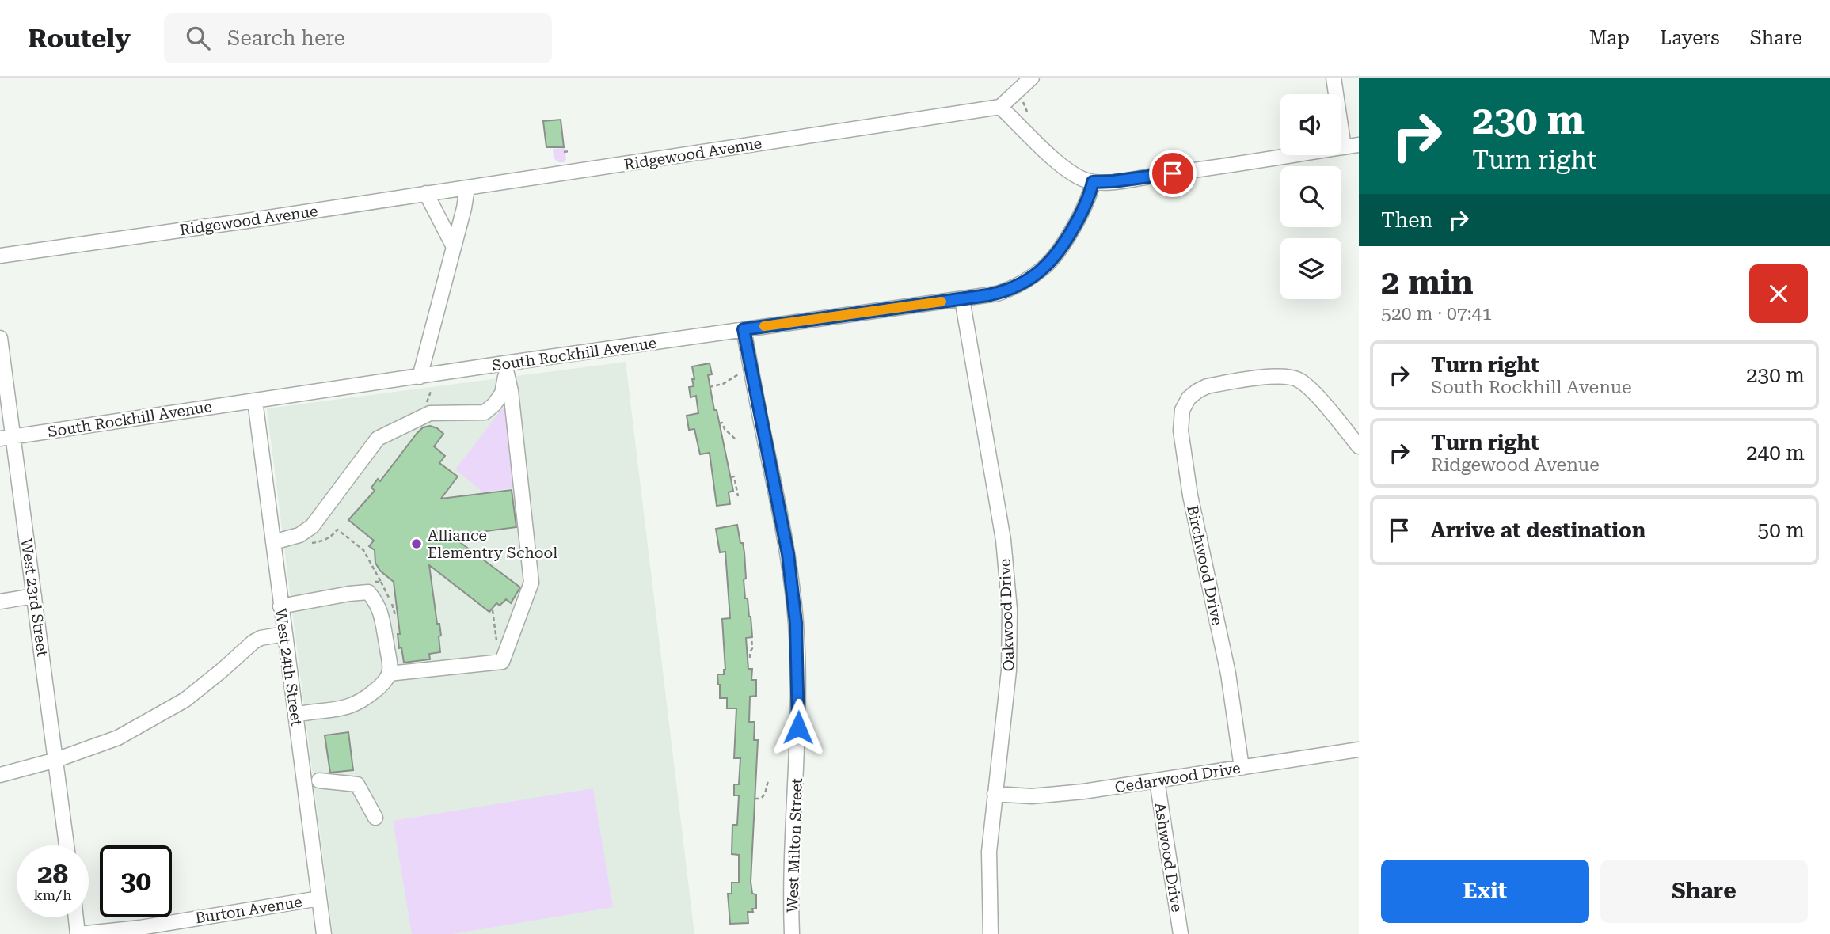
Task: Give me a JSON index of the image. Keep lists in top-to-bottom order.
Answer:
{
  "streets": {
    "street": [
      "Ridgewood Avenue",
      "South Rockhill Avenue",
      "Birchwood Drive",
      "West 23rd Street",
      "Oakwood Drive",
      "West 24th Street",
      "Cedarwood Drive",
      "West Milton Street",
      "Ashwood Drive",
      "Burton Avenue"
    ]
  },
  "crossings": [
    ["South Rockhill Avenue", "West 23rd Street"],
    ["South Rockhill Avenue", "Oakwood Drive"],
    ["South Rockhill Avenue", "West 24th Street"],
    ["South Rockhill Avenue", "West Milton Street"],
    ["Birchwood Drive", "Cedarwood Drive"],
    ["Oakwood Drive", "Cedarwood Drive"],
    ["West 24th Street", "Burton Avenue"],
    ["Cedarwood Drive", "Ashwood Drive"]
  ],
  "places": ["Alliance Elementry School"],
  "page": {
    "header": "Routely",
    "search": "Search here",
    "nav": ["Map", "Layers", "Share"],
    "turn": ["230 m", "Turn right"],
    "then": "Then",
    "heading": ["2 min", "520 m · 07:41"],
    "list": [
      {
        "name": "Turn right",
        "note": "South Rockhill Avenue",
        "value": "230 m"
      },
      {
        "name": "Turn right",
        "note": "Ridgewood Avenue",
        "value": "240 m"
      },
      {
        "name": "Arrive at destination",
        "value": "50 m"
      }
    ],
    "speed": "28 km/h",
    "limit": "30",
    "buttons": ["Exit", "Share"]
  }
}
